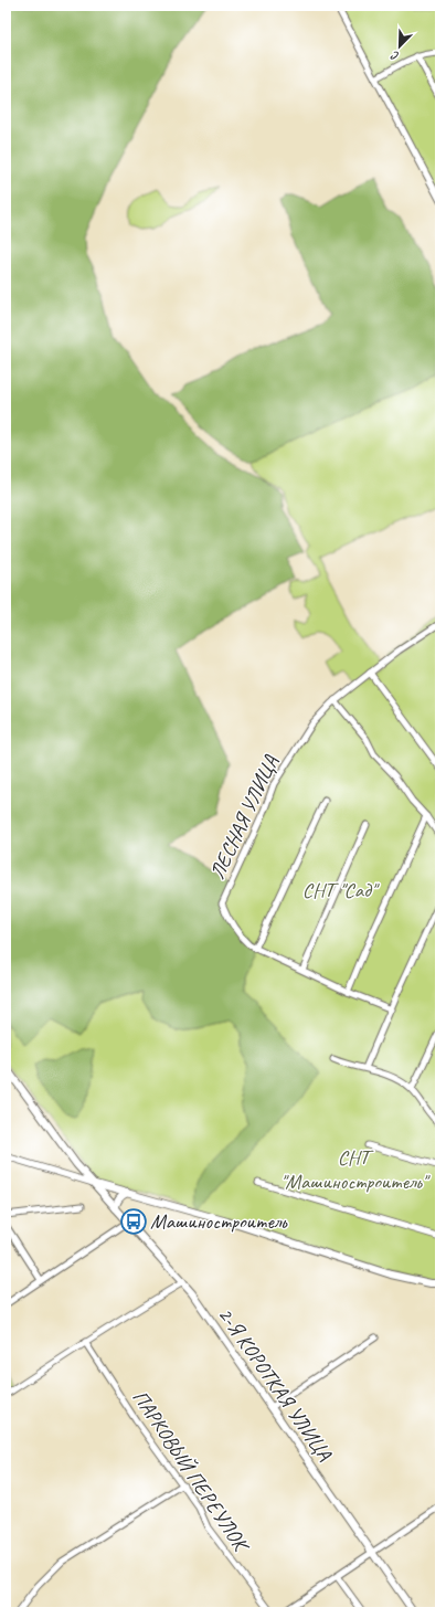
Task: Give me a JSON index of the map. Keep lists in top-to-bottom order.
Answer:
{
  "streets": {
    "street": ["ЛЕСНАЯ УЛИЦА", "2-Я КОРОТКАЯ УЛИЦА", "ПАРКОВЫЙ ПЕРЕУЛОК"]
  },
  "parks": ["СНТ \"Сад\"", "СНТ \"Машиностроитель\""],
  "places": {
    "bus stop": ["Машиностроитель"]
  },
  "north": "bottom left"
}
